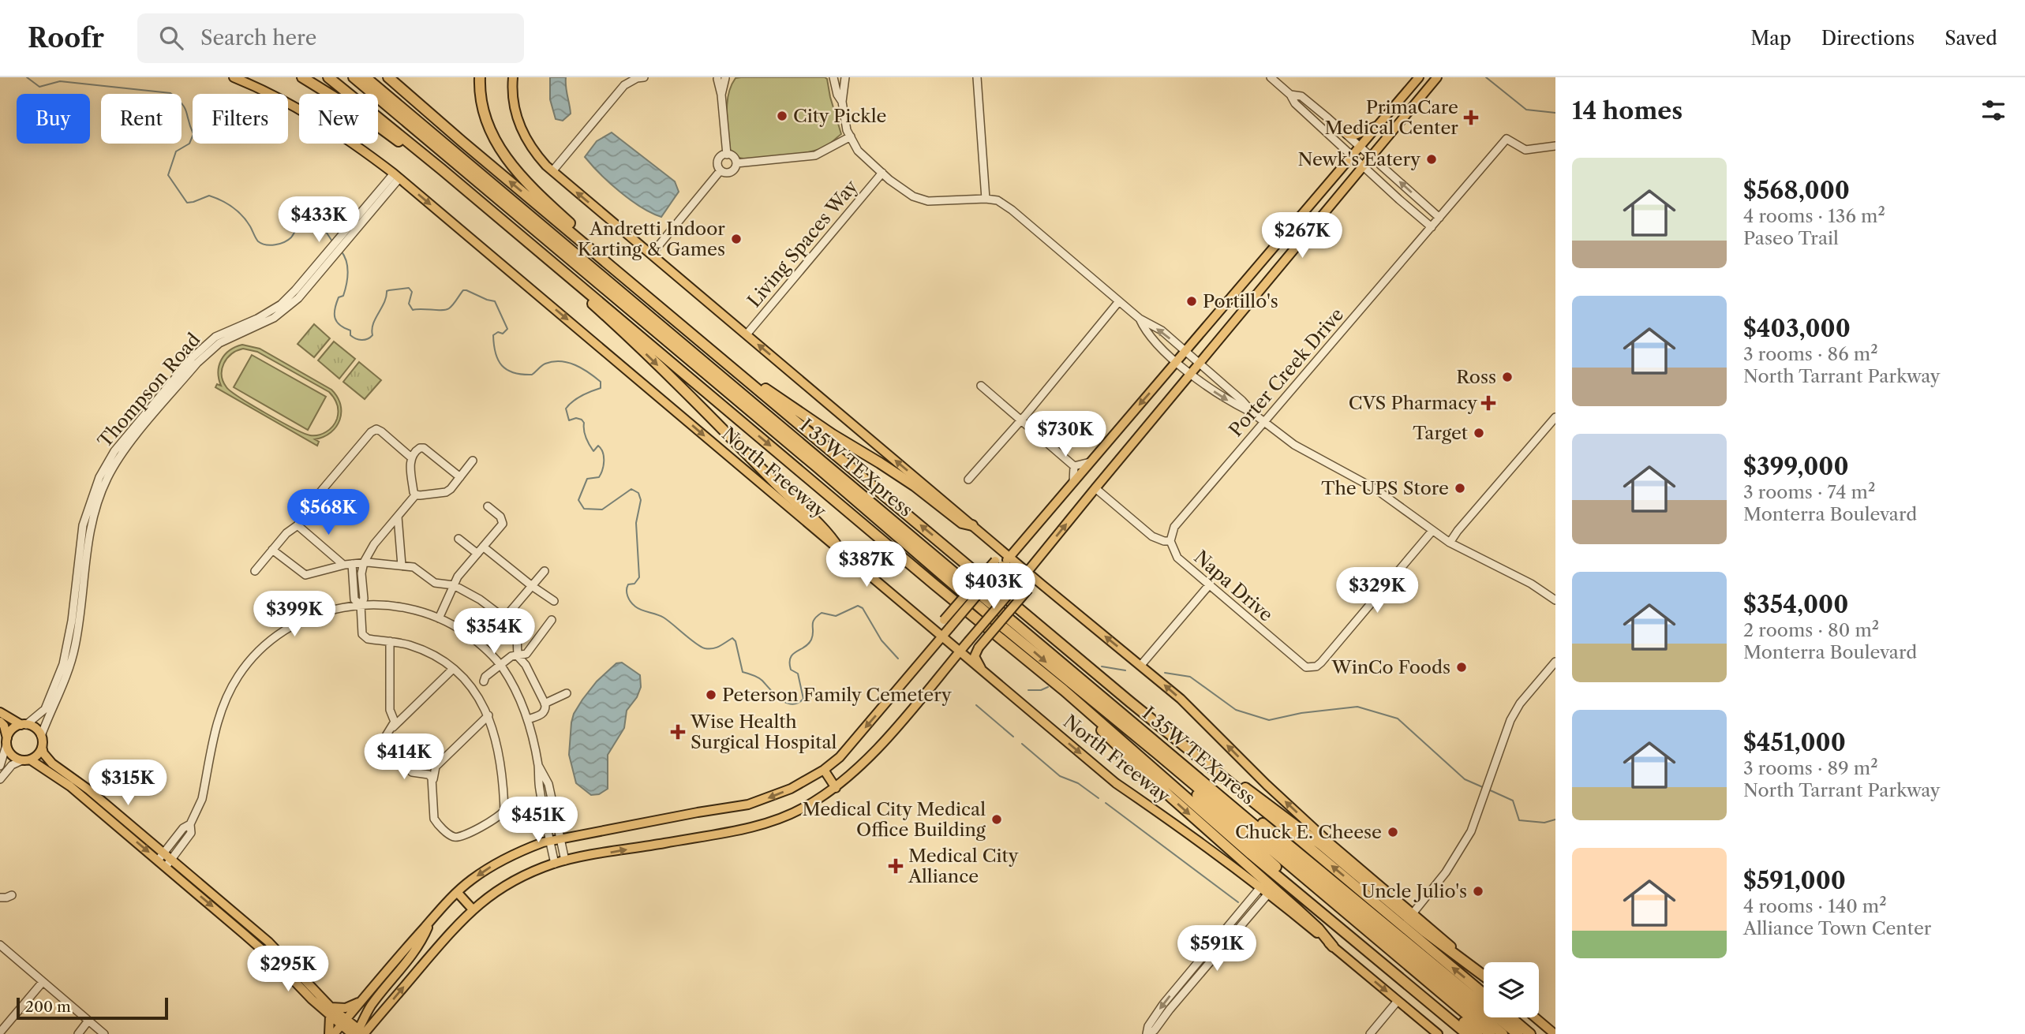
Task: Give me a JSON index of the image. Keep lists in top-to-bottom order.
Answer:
{
  "streets": {
    "highway": ["I 35W TEXpress", "North Freeway"],
    "street": [
      "Living Spaces Way",
      "Porter Creek Drive",
      "Thompson Road",
      "Napa Drive"
    ]
  },
  "crossings": [
    ["Porter Creek Drive", "Napa Drive"],
    ["Thompson Road", "North Freeway"]
  ],
  "places": {
    "other": [
      "City Pickle",
      "Newk's Eatery",
      "Andretti Indoor Karting & Games",
      "Portillo's",
      "Ross",
      "Target",
      "The UPS Store",
      "WinCo Foods",
      "Peterson Family Cemetery",
      "Medical City Medical Office Building",
      "Chuck E. Cheese",
      "Uncle Julio's"
    ],
    "health": [
      "PrimaCare Medical Center",
      "CVS Pharmacy",
      "Wise Health Surgical Hospital",
      "Medical City Alliance"
    ]
  },
  "scale_bar": "200 m",
  "page": {
    "header": "Roofr",
    "search": "Search here",
    "nav": ["Map", "Directions", "Saved"],
    "heading": "14 homes",
    "chip": [
      "Buy",
      "Rent",
      "Filters",
      "New"
    ],
    "list": [
      {
        "name": "$568,000",
        "note": "4 rooms · 136 m² · Paseo Trail"
      },
      {
        "name": "$403,000",
        "note": "3 rooms · 86 m² · North Tarrant Parkway"
      },
      {
        "name": "$399,000",
        "note": "3 rooms · 74 m² · Monterra Boulevard"
      },
      {
        "name": "$354,000",
        "note": "2 rooms · 80 m² · Monterra Boulevard"
      },
      {
        "name": "$451,000",
        "note": "3 rooms · 89 m² · North Tarrant Parkway"
      },
      {
        "name": "$591,000",
        "note": "4 rooms · 140 m² · Alliance Town Center"
      }
    ],
    "price": [
      "$433K",
      "$267K",
      "$730K",
      "$568K",
      "$387K",
      "$403K",
      "$329K",
      "$399K",
      "$354K",
      "$414K",
      "$315K",
      "$451K",
      "$591K",
      "$295K"
    ],
    "scale": "200 m"
  }
}
